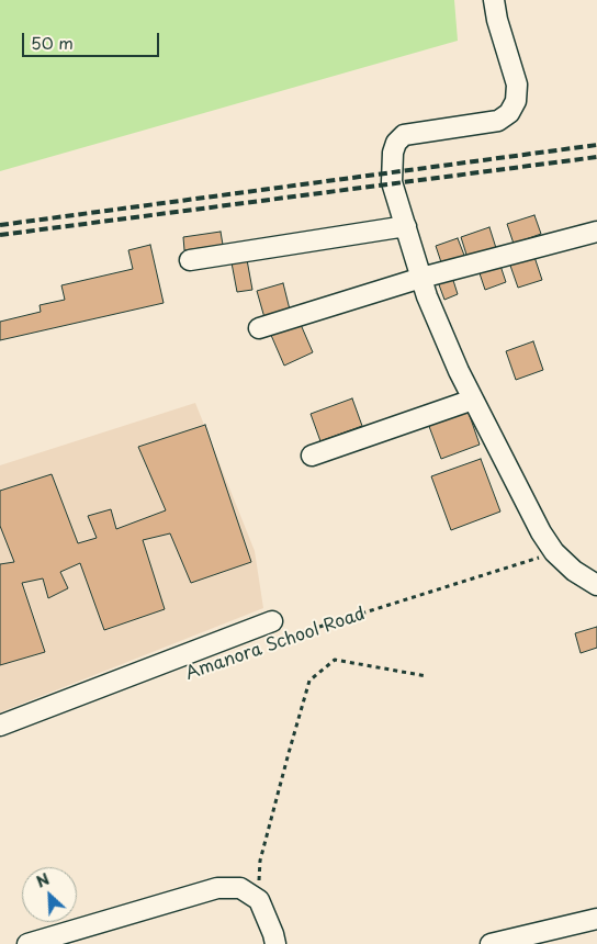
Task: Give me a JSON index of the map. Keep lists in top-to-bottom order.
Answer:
{
  "streets": {
    "street": ["Amanora School Road"]
  },
  "scale_bar": "50 m",
  "north": "top left"
}
